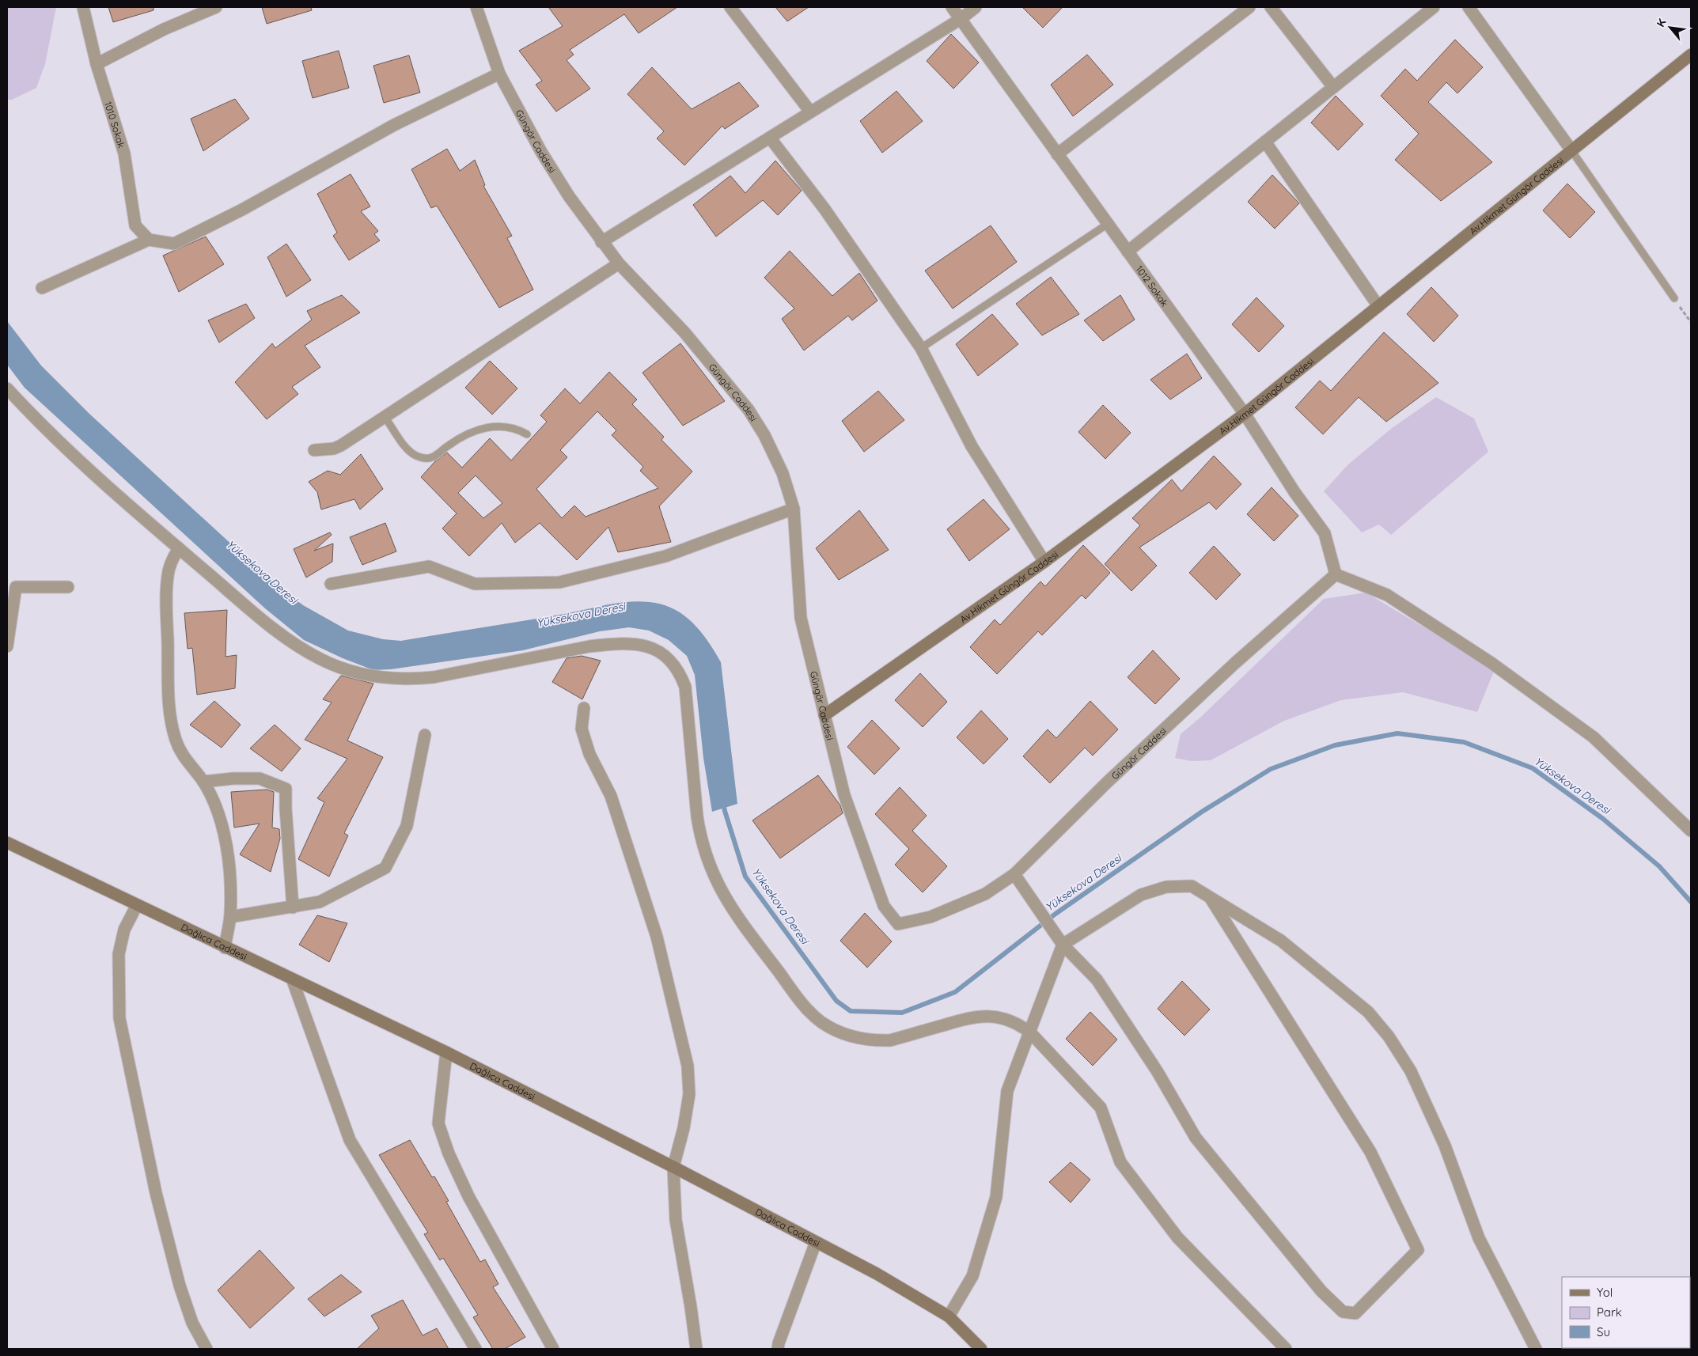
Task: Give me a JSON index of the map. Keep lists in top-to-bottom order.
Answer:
{
  "streets": {
    "main road": ["Av.Hikmet Güngör Caddesi", "Dağlıca Caddesi"],
    "street": ["1010 Sokak", "Güngör Caddesi", "1012 Sokak"]
  },
  "crossings": [
    ["Güngör Caddesi", "Av.Hikmet Güngör Caddesi"],
    ["Güngör Caddesi", "1012 Sokak"],
    ["Av.Hikmet Güngör Caddesi", "1012 Sokak"]
  ],
  "water": ["Yüksekova Deresi"],
  "legend": ["Yol", "Park", "Su"],
  "north": "top left"
}
